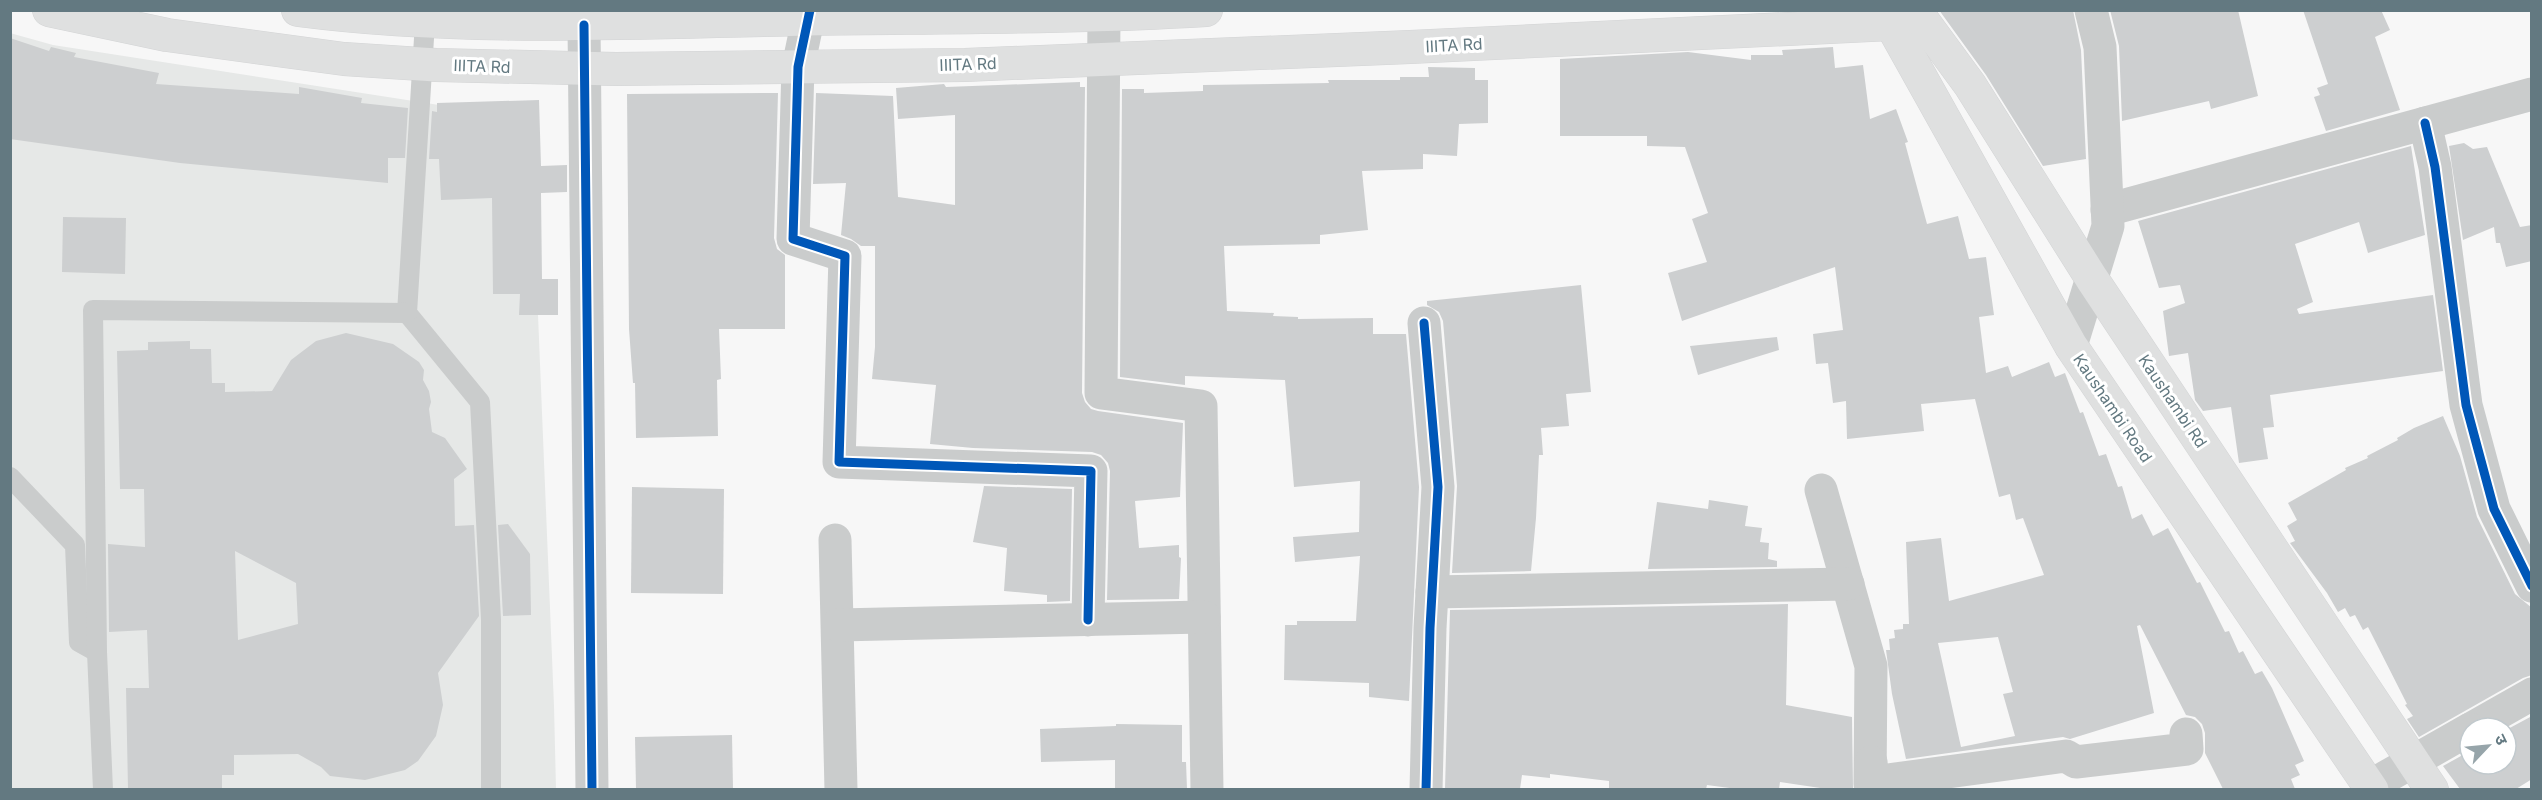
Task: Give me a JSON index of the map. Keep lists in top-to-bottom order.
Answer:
{
  "streets": {
    "main road": ["IIITA Rd", "Kaushambi Rd", "Kaushambi Road"]
  },
  "crossings": [
    ["IIITA Rd", "Kaushambi Rd"],
    ["IIITA Rd", "Kaushambi Road"],
    ["Kaushambi Rd", "Kaushambi Road"]
  ],
  "north": "top right"
}
